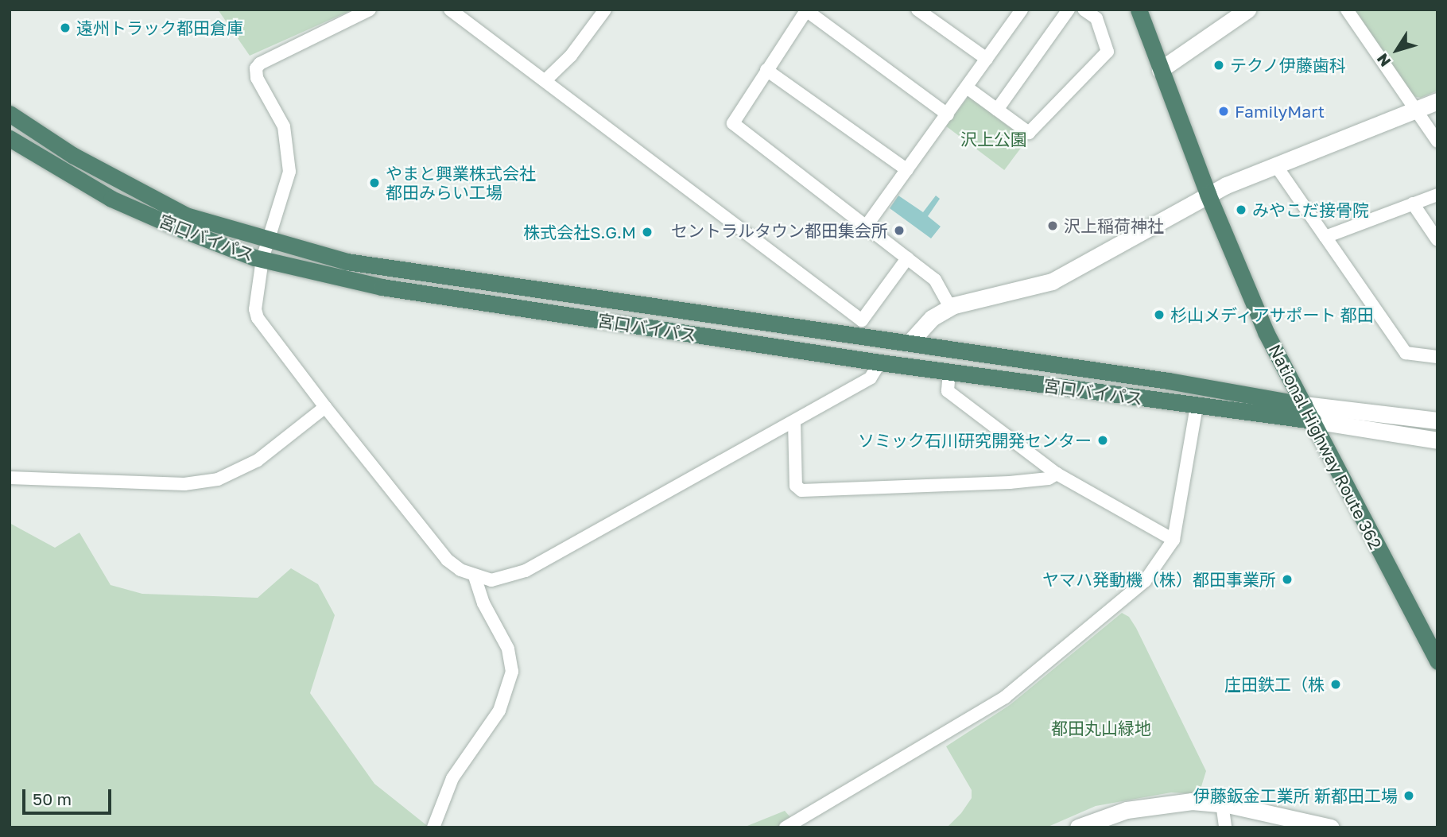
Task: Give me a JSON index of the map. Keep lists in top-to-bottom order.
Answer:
{
  "streets": {
    "highway": ["宮口バイパス", "National Highway Route 362"]
  },
  "crossings": [
    ["宮口バイパス", "National Highway Route 362"]
  ],
  "parks": ["沢上公園", "都田丸山緑地"],
  "places": [
    "遠州トラック都田倉庫",
    "テクノ伊藤歯科",
    "FamilyMart",
    "やまと興業株式会社 都田みらい工場",
    "みやこだ接骨院",
    "沢上稲荷神社",
    "セントラルタウン都田集会所",
    "株式会社S.G.M",
    "杉山メディアサポート 都田",
    "ソミック石川研究開発センター",
    "ヤマハ発動機（株）都田事業所",
    "庄田鉄工（株",
    "伊藤鈑金工業所 新都田工場"
  ],
  "scale_bar": "50 m",
  "north": "bottom left"
}
